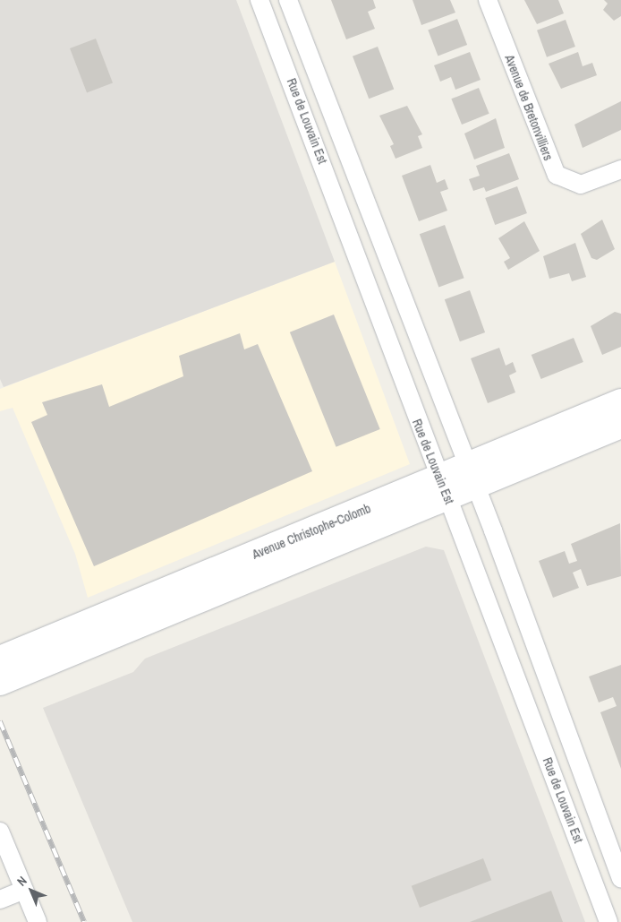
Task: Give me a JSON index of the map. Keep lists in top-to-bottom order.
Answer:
{
  "streets": {
    "main road": ["Avenue Christophe-Colomb"],
    "street": ["Avenue de Bretonvilliers", "Rue de Louvain Est"]
  },
  "crossings": [
    ["Rue de Louvain Est", "Avenue Christophe-Colomb"]
  ],
  "north": "top left"
}
